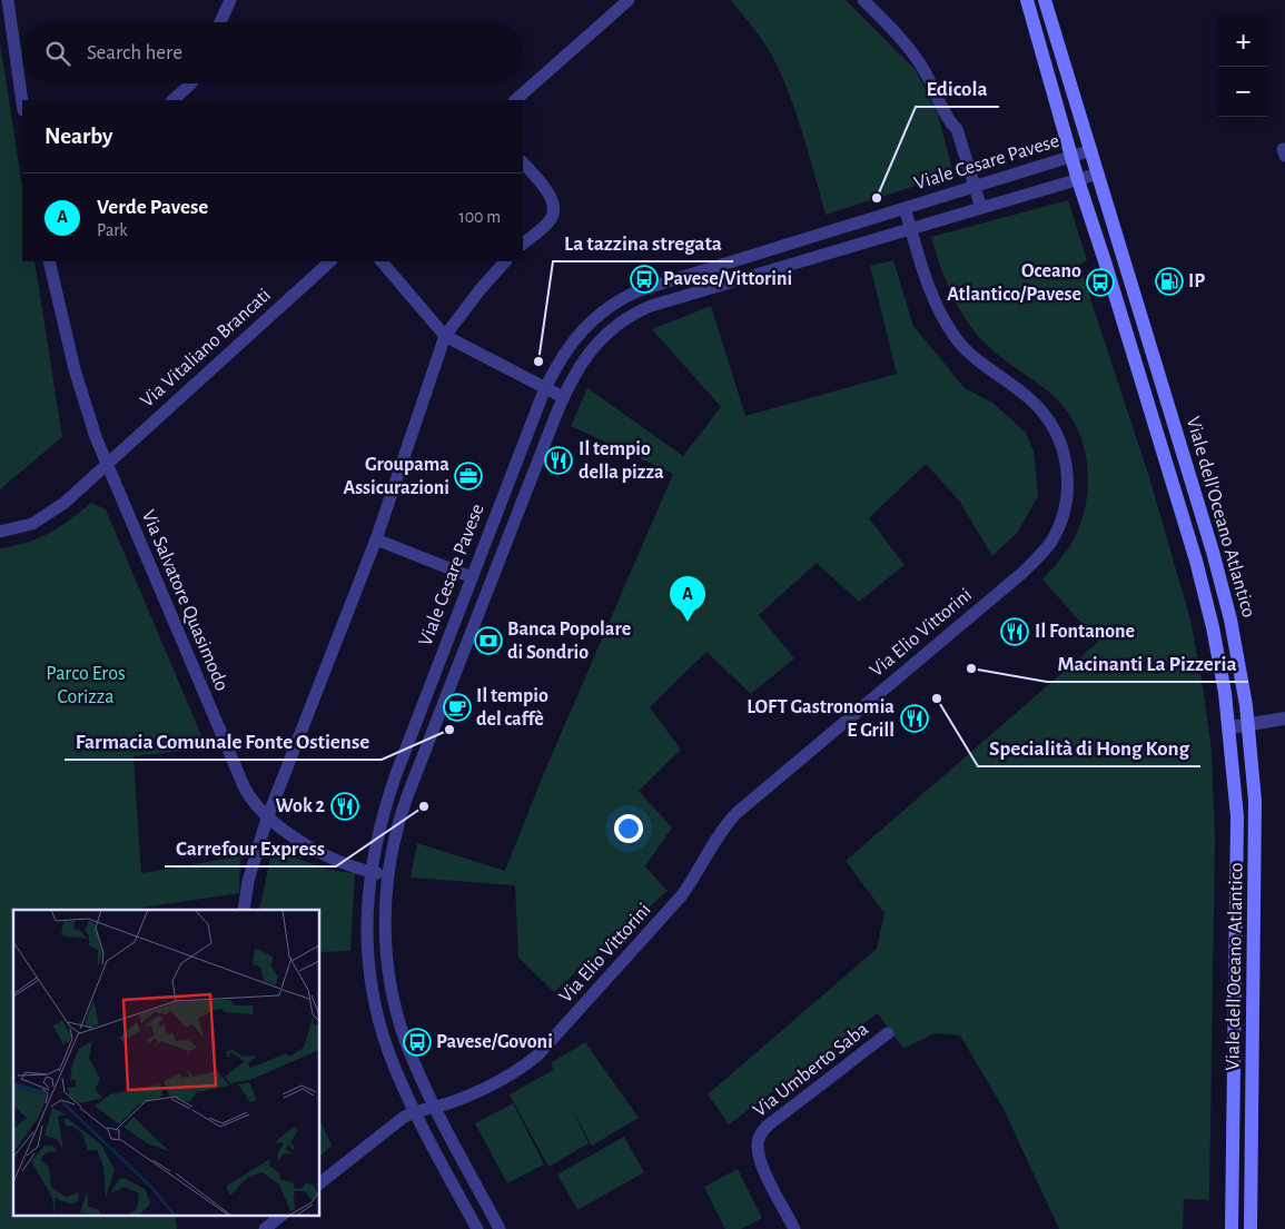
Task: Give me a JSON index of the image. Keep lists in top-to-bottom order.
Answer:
{
  "streets": {
    "main road": ["Viale dell'Oceano Atlantico"],
    "street": [
      "Viale Cesare Pavese",
      "Via Vitaliano Brancati",
      "Via Salvatore Quasimodo",
      "Via Elio Vittorini",
      "Via Umberto Saba"
    ]
  },
  "crossings": [
    ["Viale Cesare Pavese", "Viale dell'Oceano Atlantico"],
    ["Viale Cesare Pavese", "Via Salvatore Quasimodo"],
    ["Viale Cesare Pavese", "Via Elio Vittorini"],
    ["Via Vitaliano Brancati", "Via Salvatore Quasimodo"]
  ],
  "parks": ["Parco Eros Corizza"],
  "places": {
    "other": [
      "Edicola",
      "La tazzina stregata",
      "Macinanti La Pizzeria",
      "Specialità di Hong Kong",
      "Farmacia Comunale Fonte Ostiense",
      "Carrefour Express"
    ],
    "bus stop": ["Pavese/Vittorini", "Oceano Atlantico/Pavese", "Pavese/Govoni"],
    "fuel station": ["IP"],
    "restaurant": [
      "Il tempio della pizza",
      "Il Fontanone",
      "LOFT Gastronomia E Grill",
      "Wok 2"
    ],
    "office": ["Groupama Assicurazioni"],
    "bank": ["Banca Popolare di Sondrio"],
    "cafe": ["Il tempio del caffè"]
  },
  "page": {
    "map_buttons": ["+", "−"],
    "search": "Search here",
    "heading": "Nearby",
    "list": [
      {
        "mark": "A",
        "name": "Verde Pavese",
        "note": "Park",
        "value": "100 m"
      }
    ],
    "pins": "A"
  }
}
